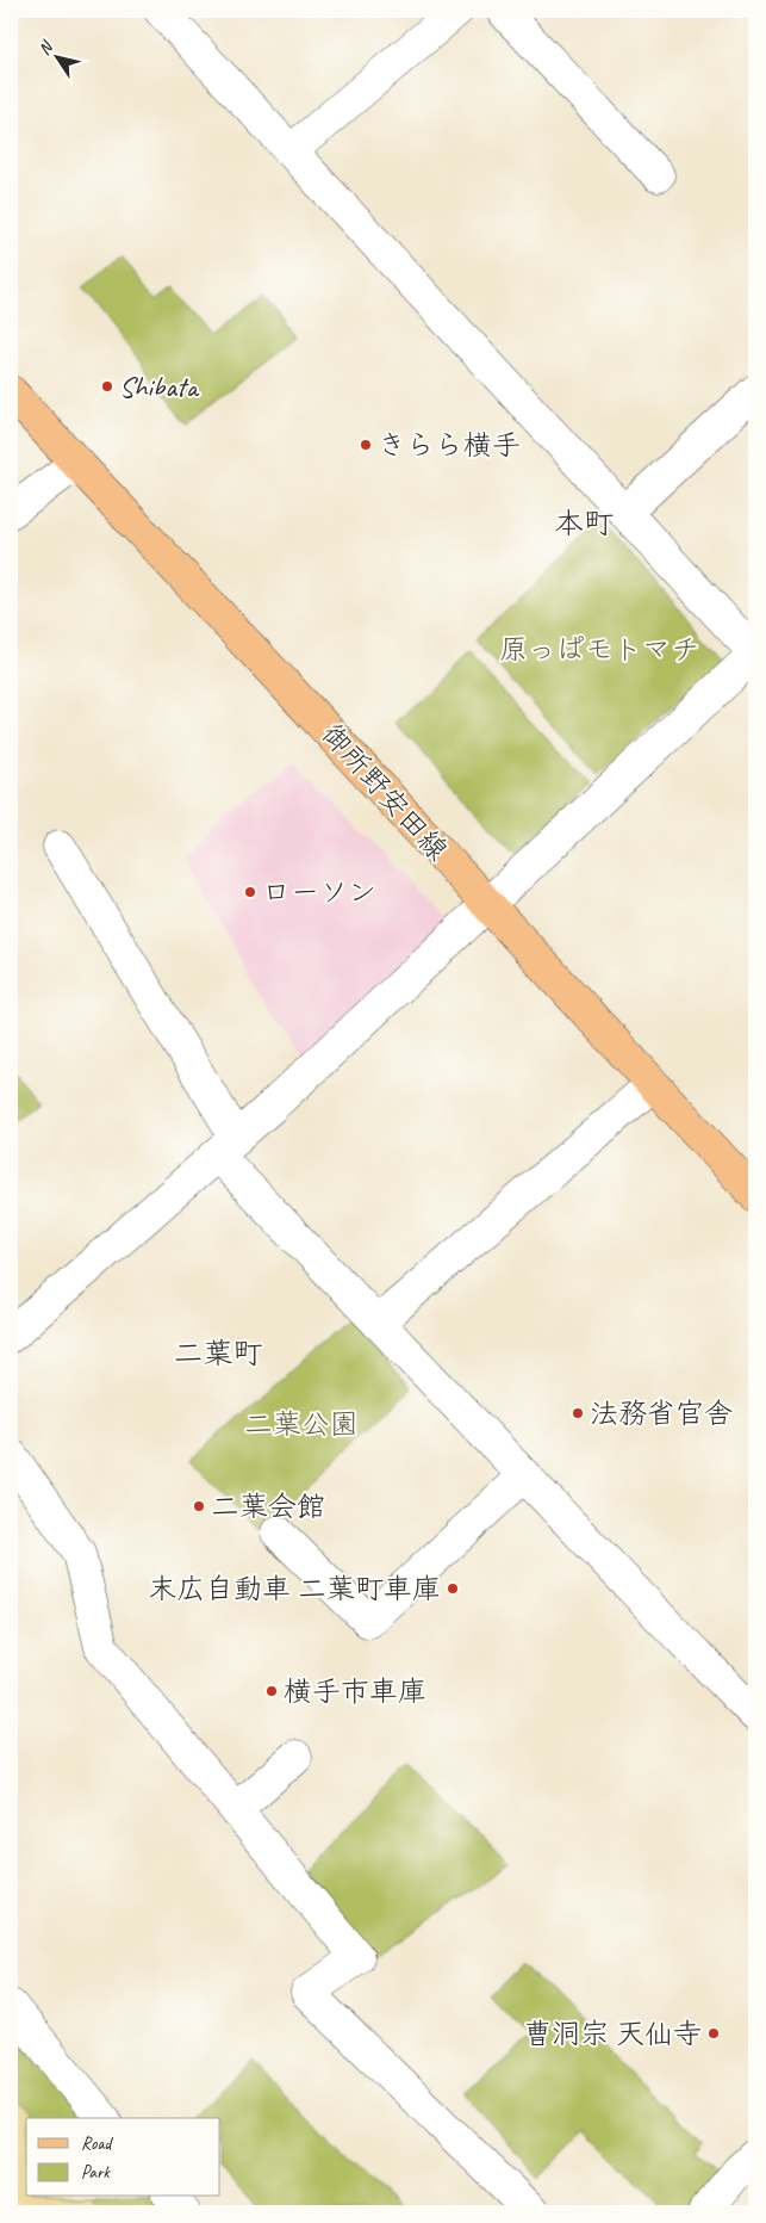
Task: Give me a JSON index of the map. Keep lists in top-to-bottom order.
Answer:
{
  "streets": {
    "main road": ["御所野安田線"]
  },
  "districts": ["本町", "二葉町"],
  "parks": ["原っぱモトマチ", "二葉公園"],
  "places": [
    "Shibata",
    "きらら横手",
    "ローソン",
    "法務省官舎",
    "二葉会館",
    "末広自動車 二葉町車庫",
    "横手市車庫",
    "曹洞宗 天仙寺"
  ],
  "legend": ["Road", "Park"],
  "north": "top left"
}
